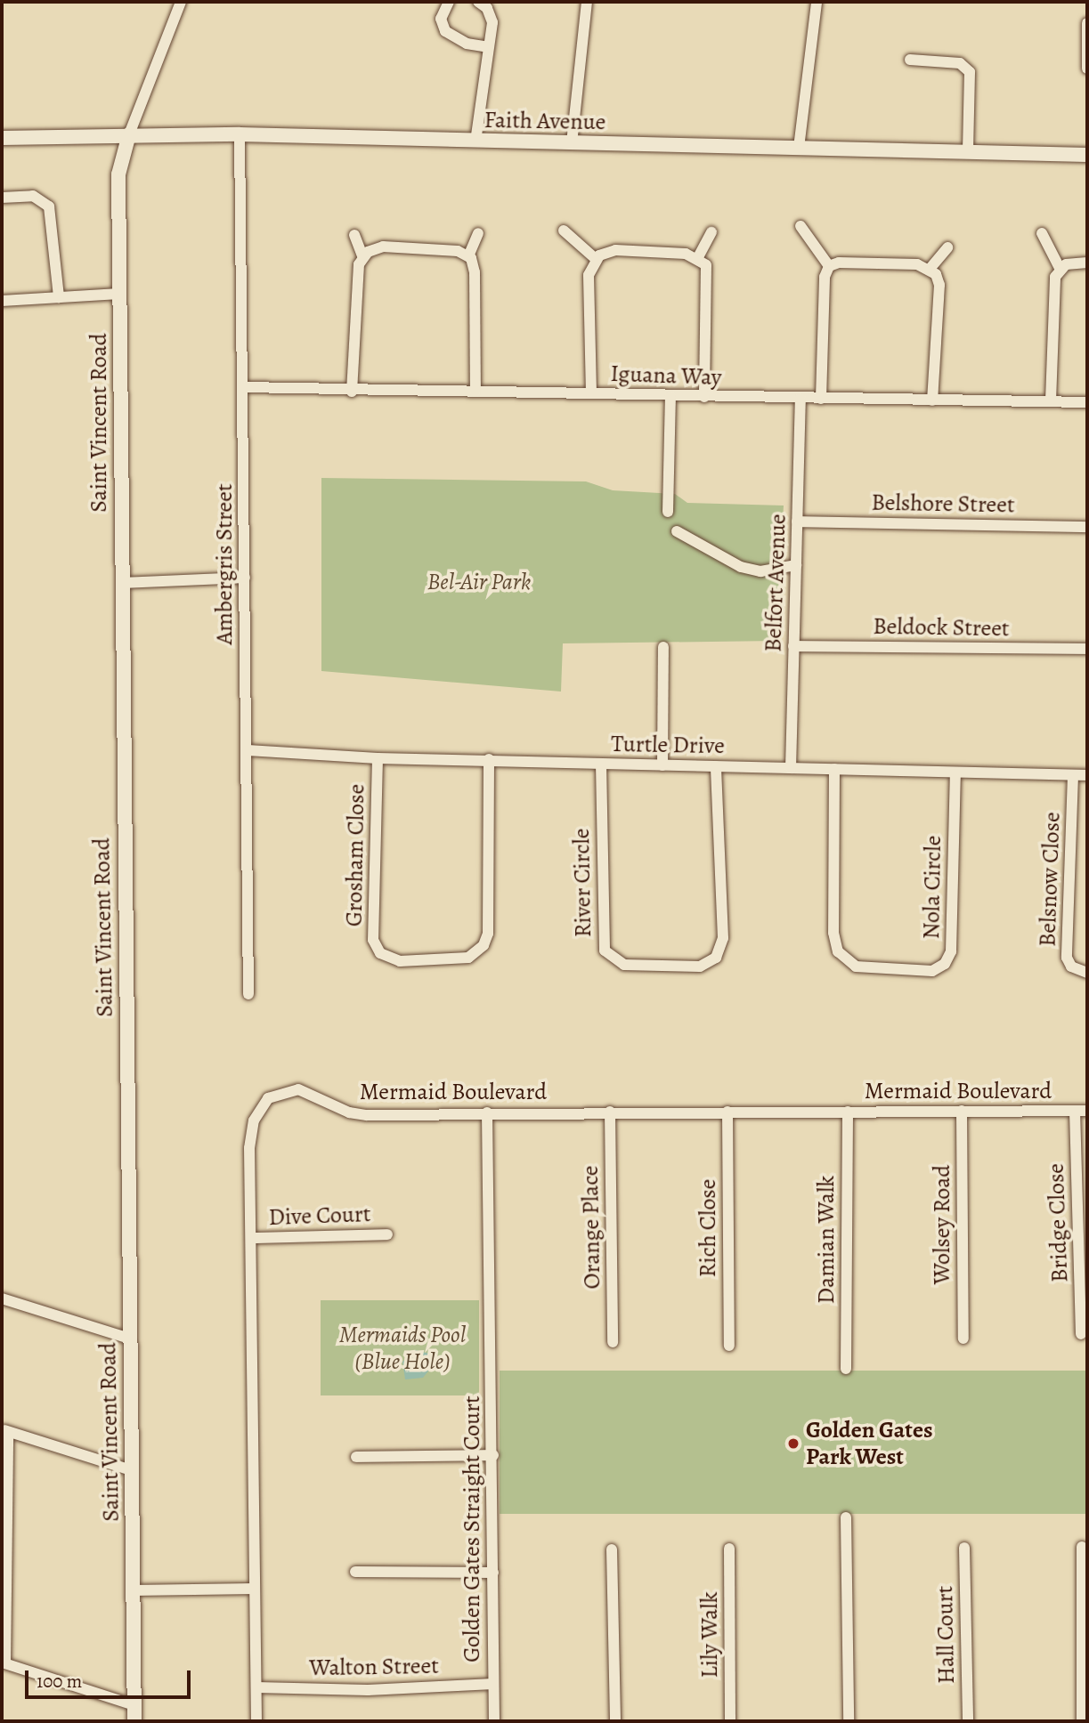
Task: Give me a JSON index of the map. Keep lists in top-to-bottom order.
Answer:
{
  "streets": {
    "street": [
      "Faith Avenue",
      "Iguana Way",
      "Saint Vincent Road",
      "Belshore Street",
      "Ambergris Street",
      "Belfort Avenue",
      "Beldock Street",
      "Turtle Drive",
      "Grosham Close",
      "Belsnow Close",
      "River Circle",
      "Nola Circle",
      "Mermaid Boulevard",
      "Dive Court",
      "Bridge Close",
      "Wolsey Road",
      "Orange Place",
      "Rich Close",
      "Damian Walk",
      "Golden Gates Straight Court",
      "Lily Walk",
      "Hall Court",
      "Walton Street"
    ]
  },
  "crossings": [
    ["Faith Avenue", "Saint Vincent Road"],
    ["Faith Avenue", "Ambergris Street"],
    ["Iguana Way", "Ambergris Street"],
    ["Iguana Way", "Belfort Avenue"],
    ["Belshore Street", "Belfort Avenue"],
    ["Ambergris Street", "Turtle Drive"],
    ["Belfort Avenue", "Beldock Street"],
    ["Belfort Avenue", "Turtle Drive"],
    ["Turtle Drive", "Grosham Close"],
    ["Turtle Drive", "Belsnow Close"],
    ["Turtle Drive", "River Circle"],
    ["Turtle Drive", "Nola Circle"],
    ["Mermaid Boulevard", "Dive Court"],
    ["Mermaid Boulevard", "Bridge Close"],
    ["Mermaid Boulevard", "Wolsey Road"],
    ["Mermaid Boulevard", "Orange Place"],
    ["Mermaid Boulevard", "Rich Close"],
    ["Mermaid Boulevard", "Damian Walk"],
    ["Mermaid Boulevard", "Golden Gates Straight Court"],
    ["Mermaid Boulevard", "Walton Street"],
    ["Golden Gates Straight Court", "Walton Street"]
  ],
  "parks": ["Bel-Air Park", "Mermaids Pool (Blue Hole)"],
  "places": ["Golden Gates Park West"],
  "scale_bar": "100 m"
}
